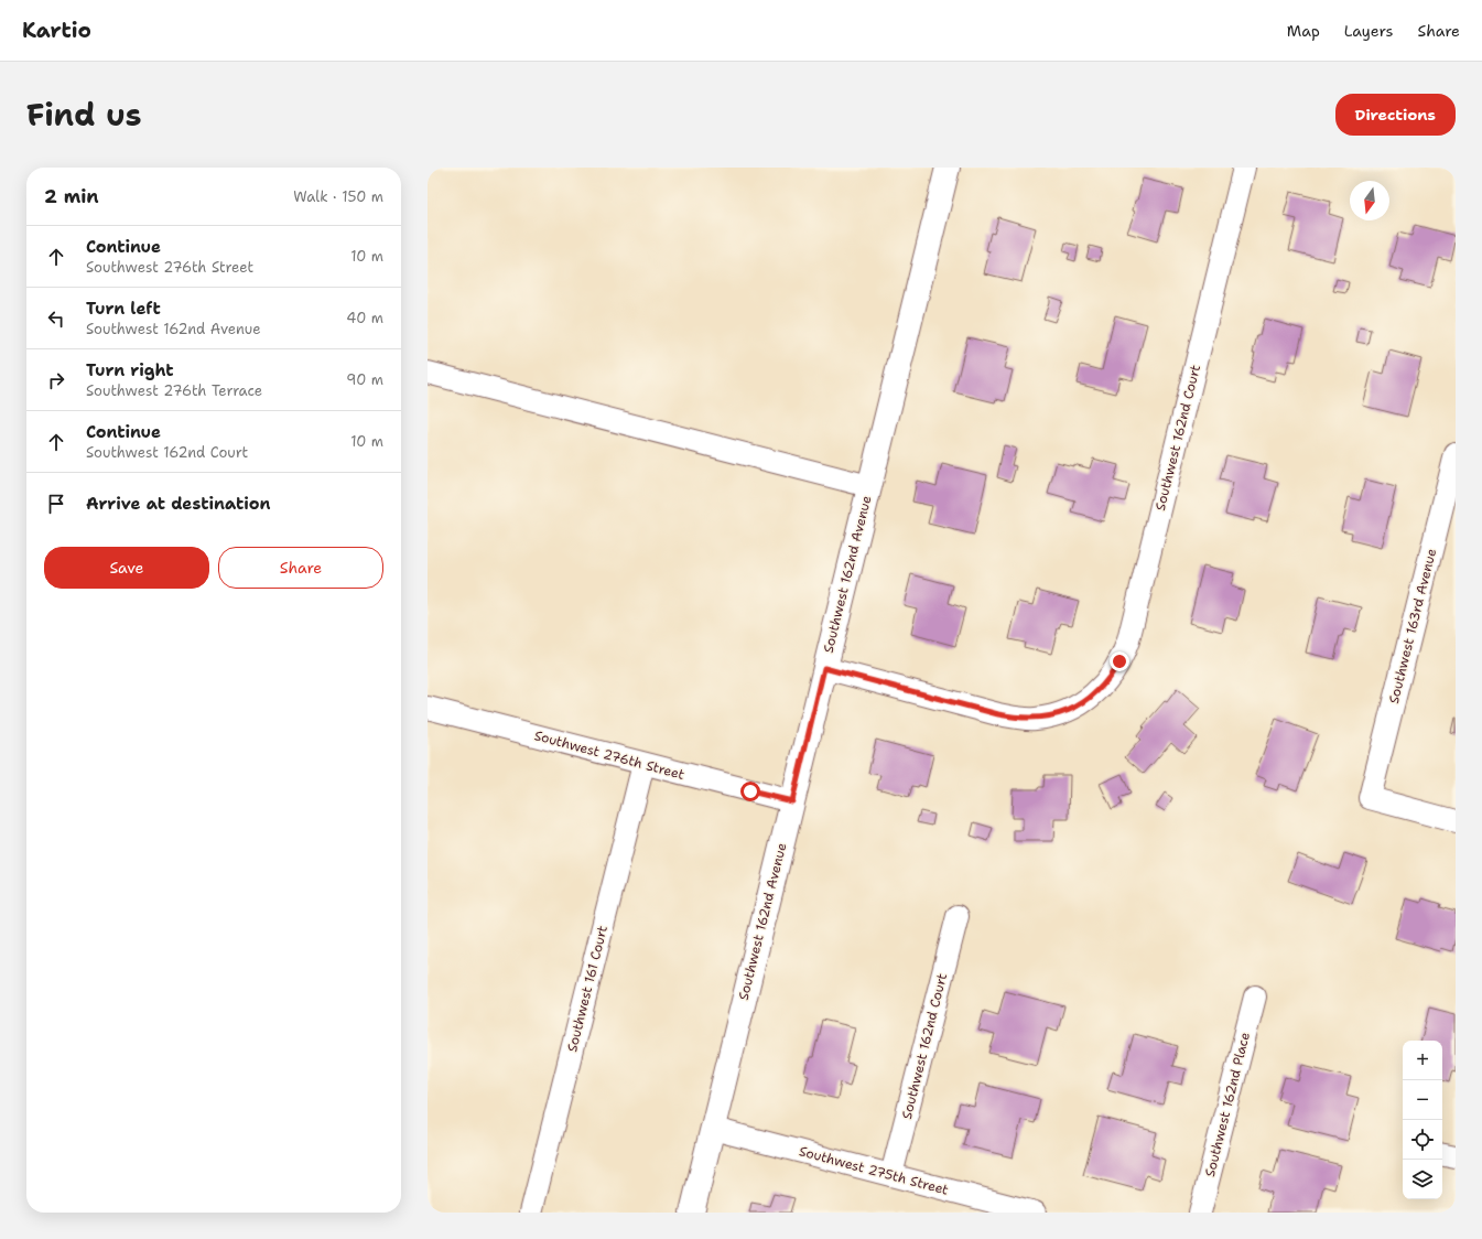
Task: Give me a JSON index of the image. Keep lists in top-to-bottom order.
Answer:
{
  "streets": {
    "street": [
      "Southwest 162nd Court",
      "Southwest 162nd Avenue",
      "Southwest 163rd Avenue",
      "Southwest 276th Street",
      "Southwest 161 Court",
      "Southwest 162nd Place",
      "Southwest 275th Street"
    ]
  },
  "crossings": [
    ["Southwest 162nd Court", "Southwest 162nd Avenue"],
    ["Southwest 162nd Court", "Southwest 275th Street"],
    ["Southwest 162nd Avenue", "Southwest 276th Street"],
    ["Southwest 162nd Avenue", "Southwest 275th Street"],
    ["Southwest 276th Street", "Southwest 161 Court"]
  ],
  "north": "bottom",
  "page": {
    "header": "Kartio",
    "nav": ["Map", "Layers", "Share"],
    "title": "Find us",
    "buttons": [
      "Directions",
      ["Save", "Share"]
    ],
    "heading": ["2 min", "Walk · 150 m"],
    "list": [
      ["Continue", "Southwest 276th Street", "10 m"],
      ["Turn left", "Southwest 162nd Avenue", "40 m"],
      ["Turn right", "Southwest 276th Terrace", "90 m"],
      ["Continue", "Southwest 162nd Court", "10 m"],
      "Arrive at destination"
    ],
    "map_buttons": ["+", "−"]
  }
}
